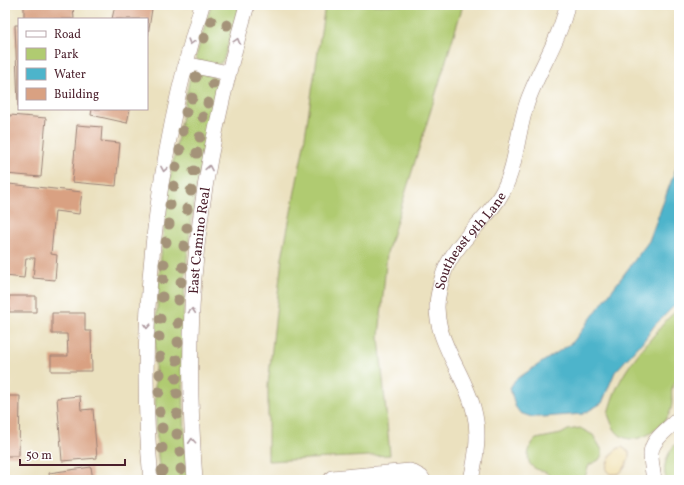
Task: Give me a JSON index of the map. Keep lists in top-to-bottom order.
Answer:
{
  "streets": {
    "street": ["East Camino Real", "Southeast 9th Lane"]
  },
  "legend": [
    "Road",
    "Park",
    "Water",
    "Building"
  ],
  "scale_bar": "50 m"
}
